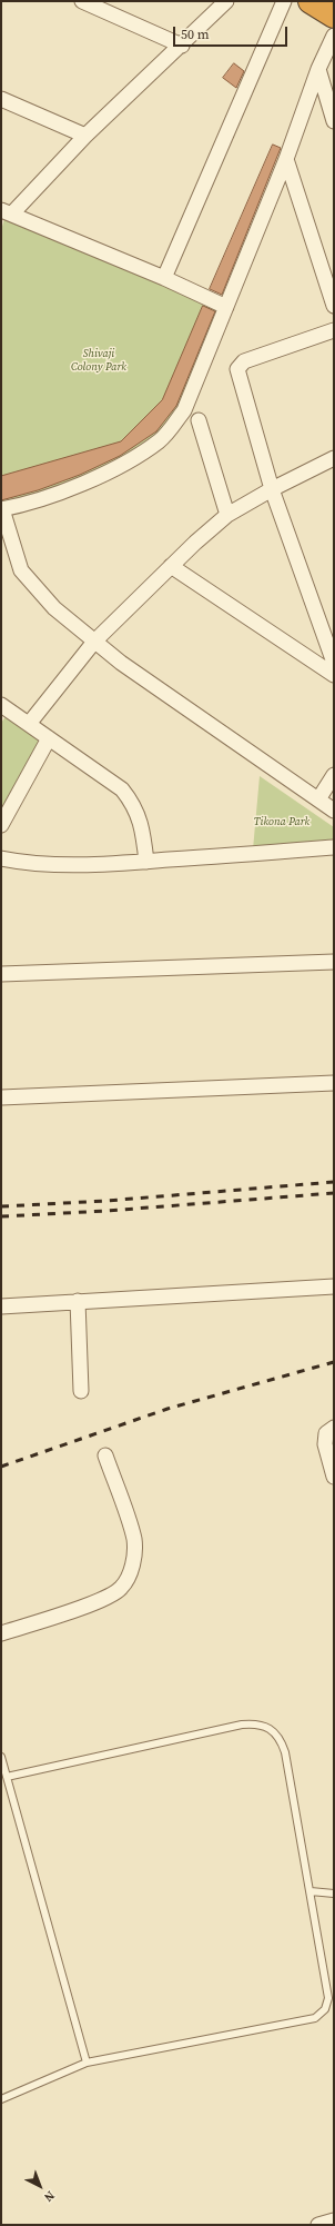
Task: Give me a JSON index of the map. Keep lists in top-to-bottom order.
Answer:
{
  "parks": ["Shivaji Colony Park", "Tikona Park"],
  "scale_bar": "50 m",
  "north": "bottom right"
}
